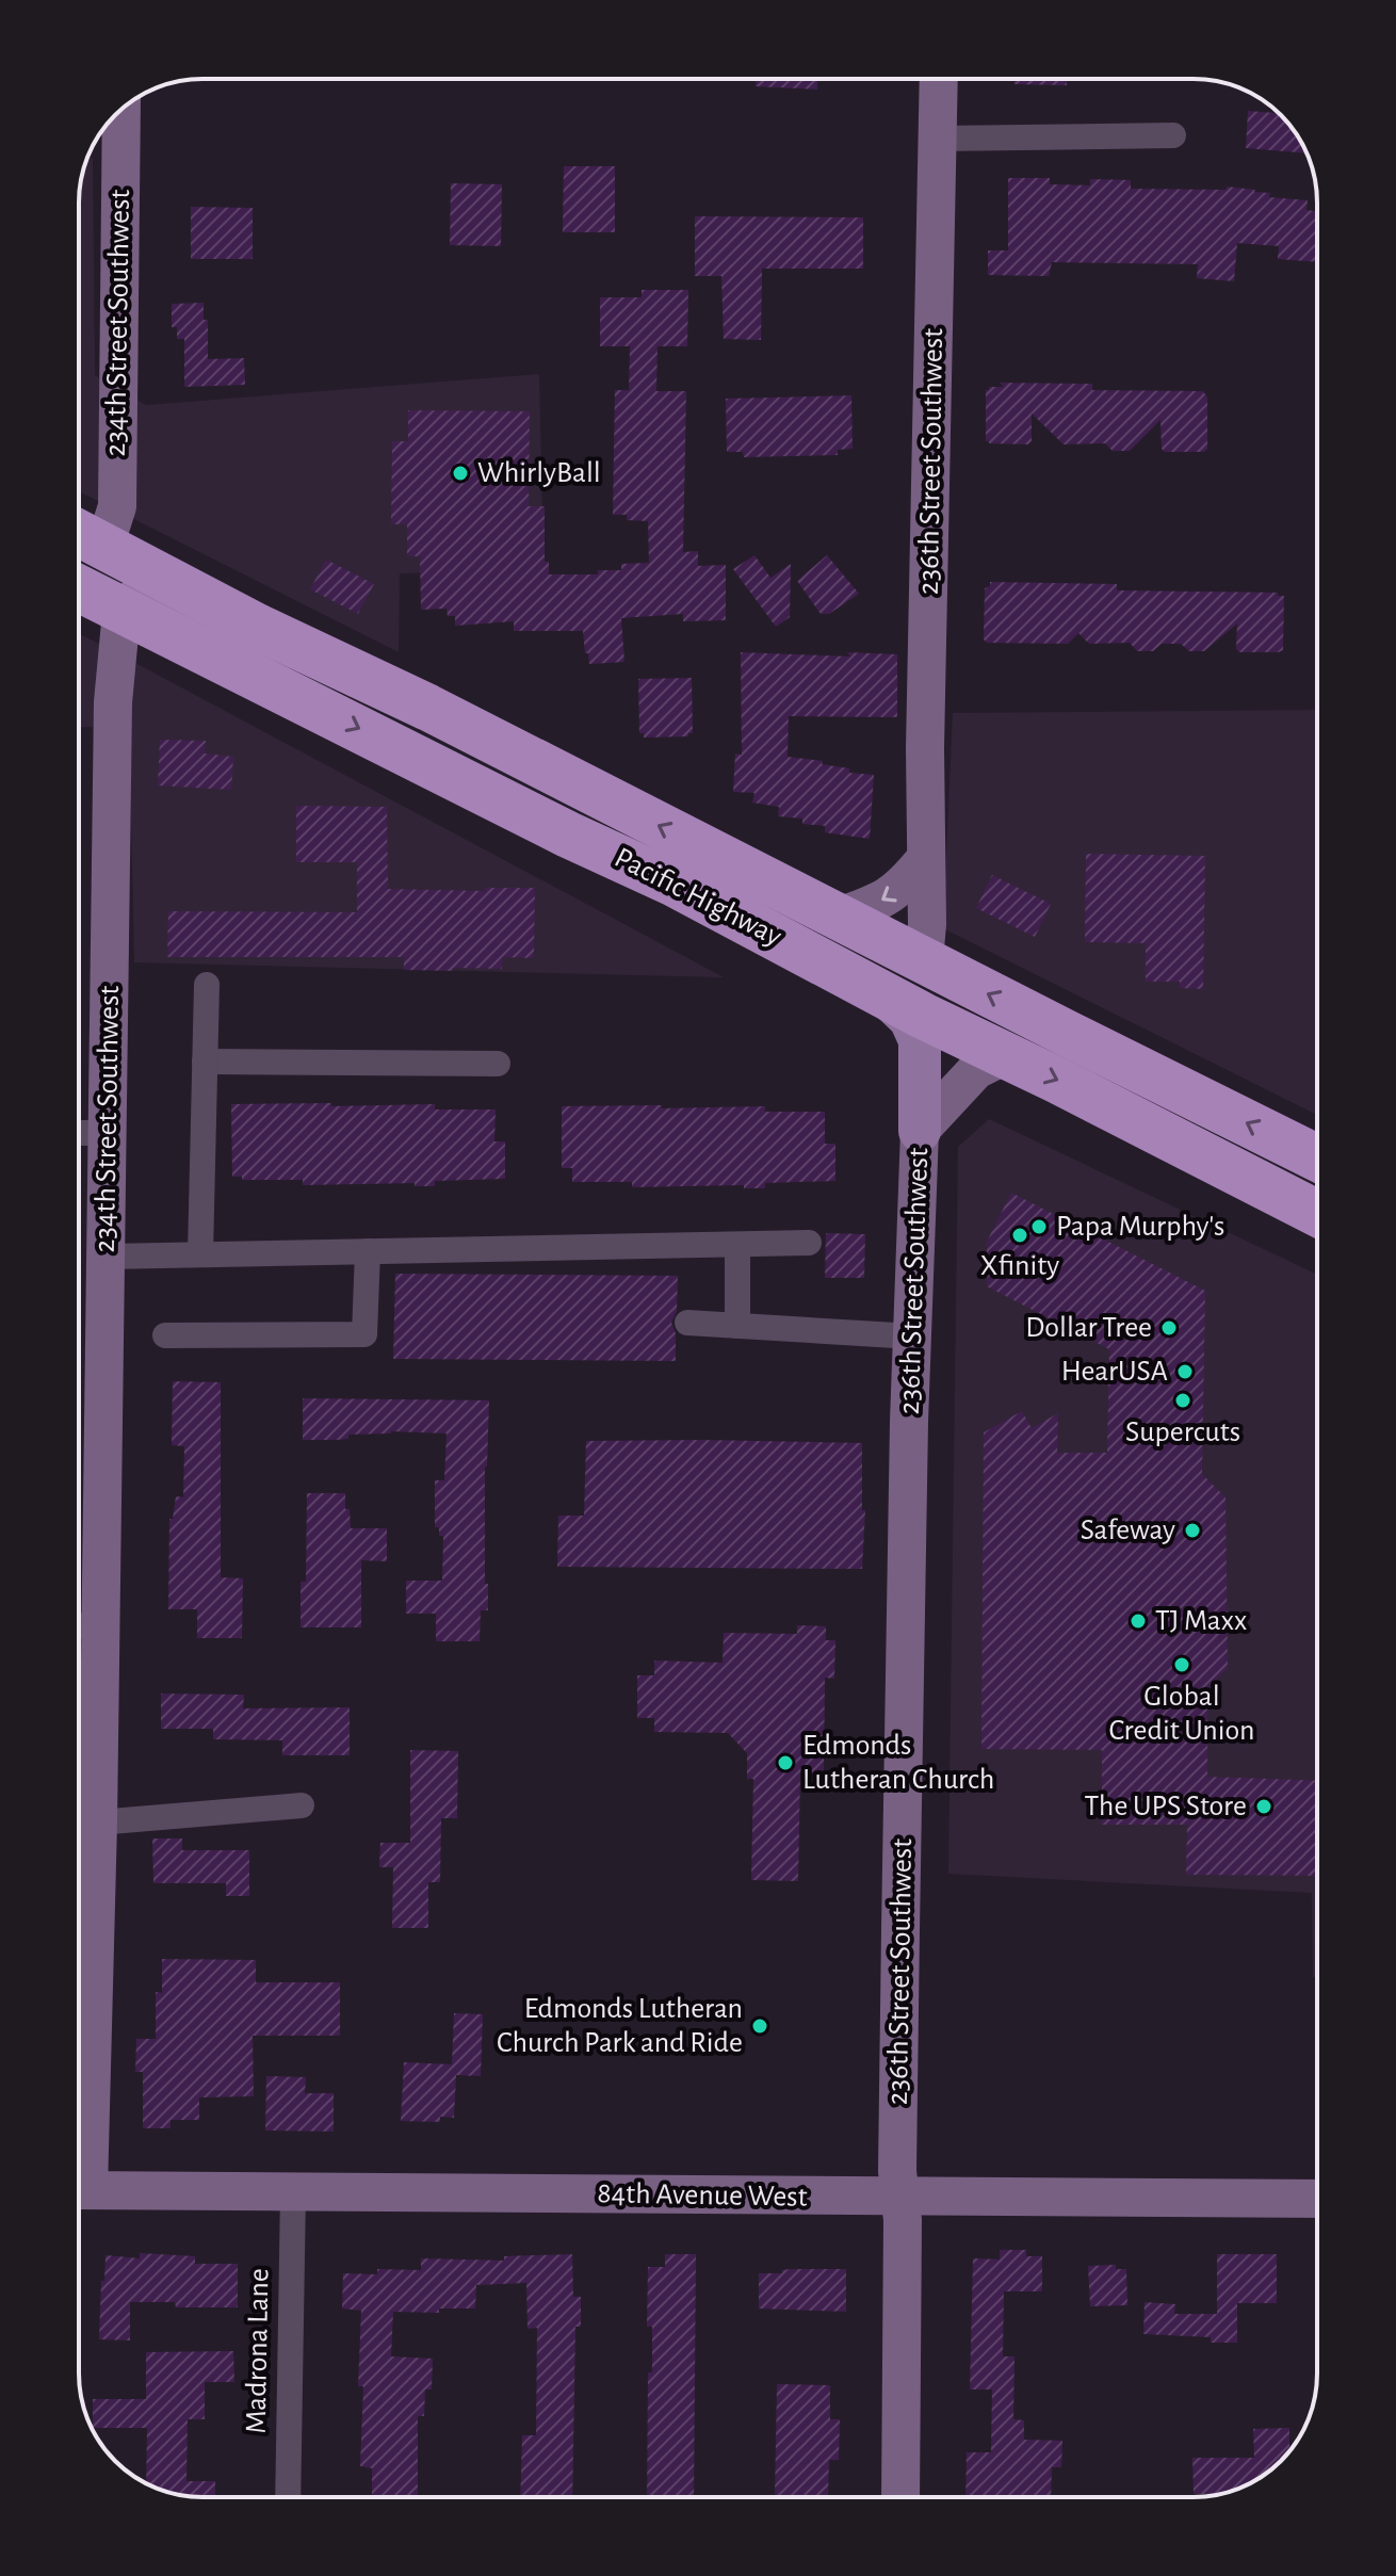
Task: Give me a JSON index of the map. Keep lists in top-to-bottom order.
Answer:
{
  "streets": {
    "highway": ["Pacific Highway"],
    "street": [
      "234th Street Southwest",
      "236th Street Southwest",
      "84th Avenue West",
      "Madrona Lane"
    ]
  },
  "crossings": [
    ["234th Street Southwest", "Pacific Highway"],
    ["234th Street Southwest", "84th Avenue West"],
    ["236th Street Southwest", "Pacific Highway"],
    ["236th Street Southwest", "84th Avenue West"],
    ["84th Avenue West", "Madrona Lane"]
  ],
  "places": [
    "WhirlyBall",
    "Papa Murphy's",
    "Xfinity",
    "Dollar Tree",
    "HearUSA",
    "Supercuts",
    "Safeway",
    "TJ Maxx",
    "Global Credit Union",
    "Edmonds Lutheran Church",
    "The UPS Store",
    "Edmonds Lutheran Church Park and Ride"
  ]
}
